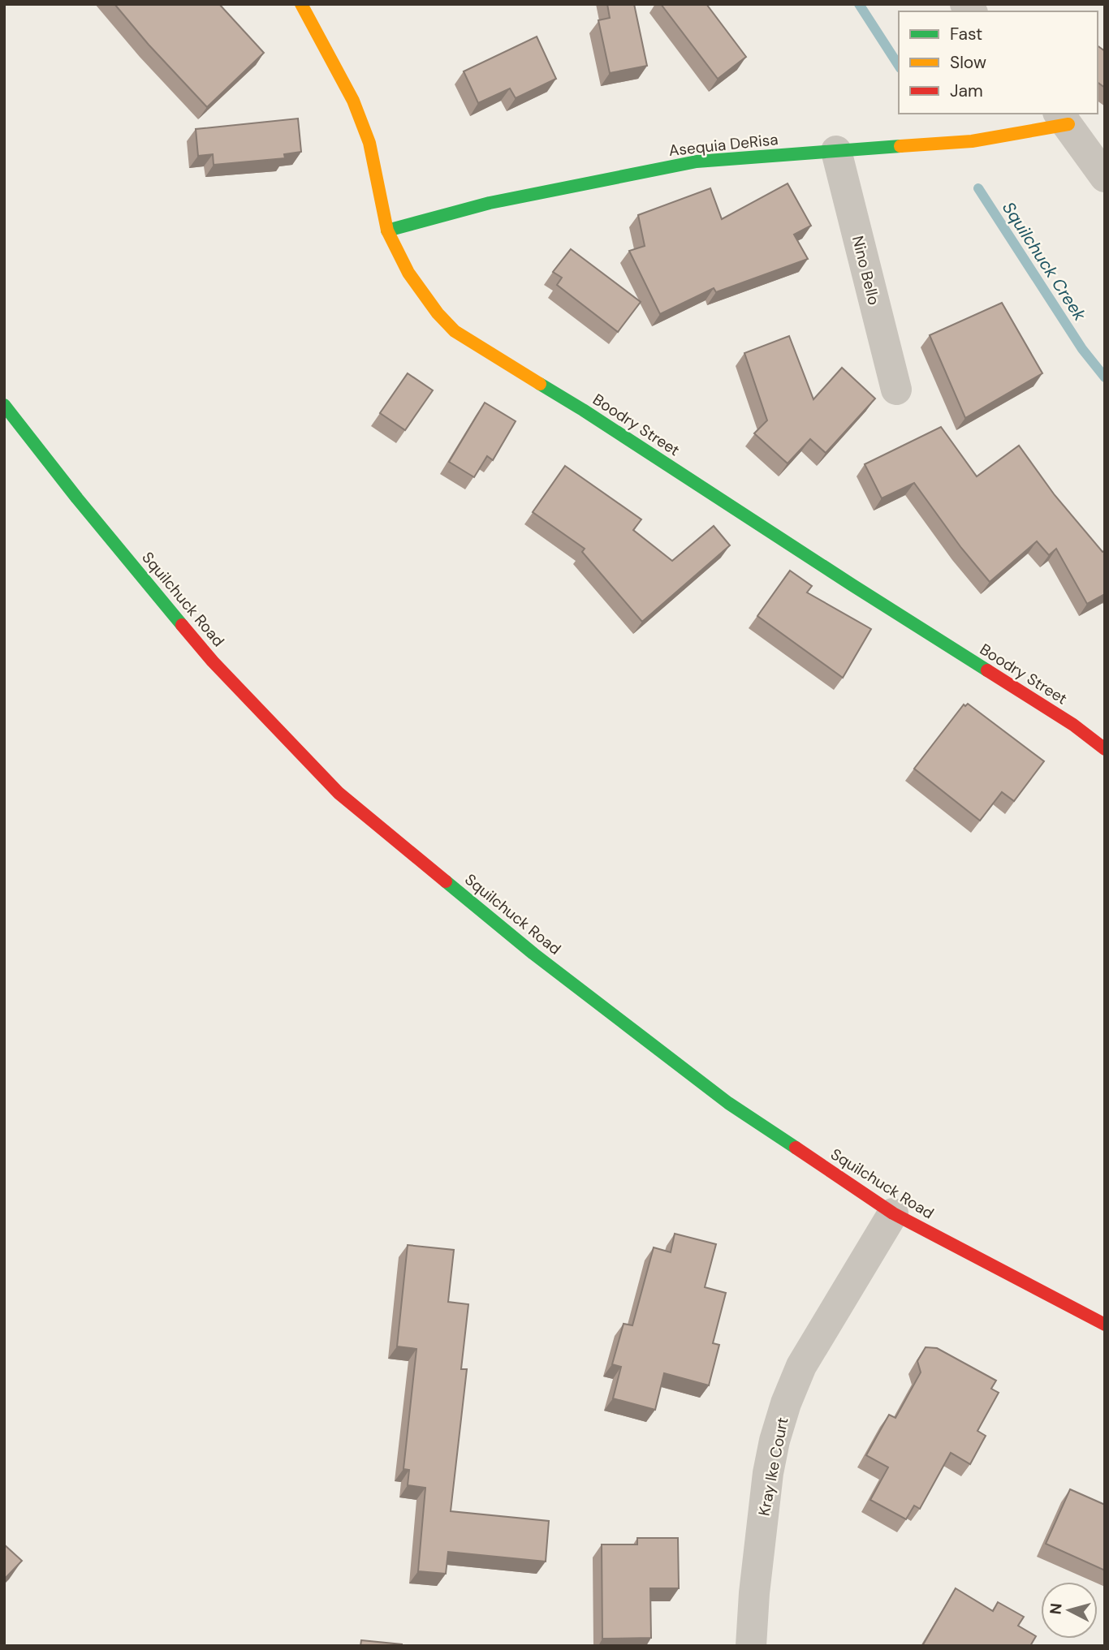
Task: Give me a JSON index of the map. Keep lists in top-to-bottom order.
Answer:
{
  "streets": {
    "street": [
      "Asequia DeRisa",
      "Nino Bello",
      "Boodry Street",
      "Squilchuck Road",
      "Kray Ike Court"
    ]
  },
  "crossings": [
    ["Asequia DeRisa", "Nino Bello"],
    ["Asequia DeRisa", "Boodry Street"],
    ["Squilchuck Road", "Kray Ike Court"]
  ],
  "water": ["Squilchuck Creek"],
  "legend": ["Fast", "Slow", "Jam"],
  "north": "left"
}
